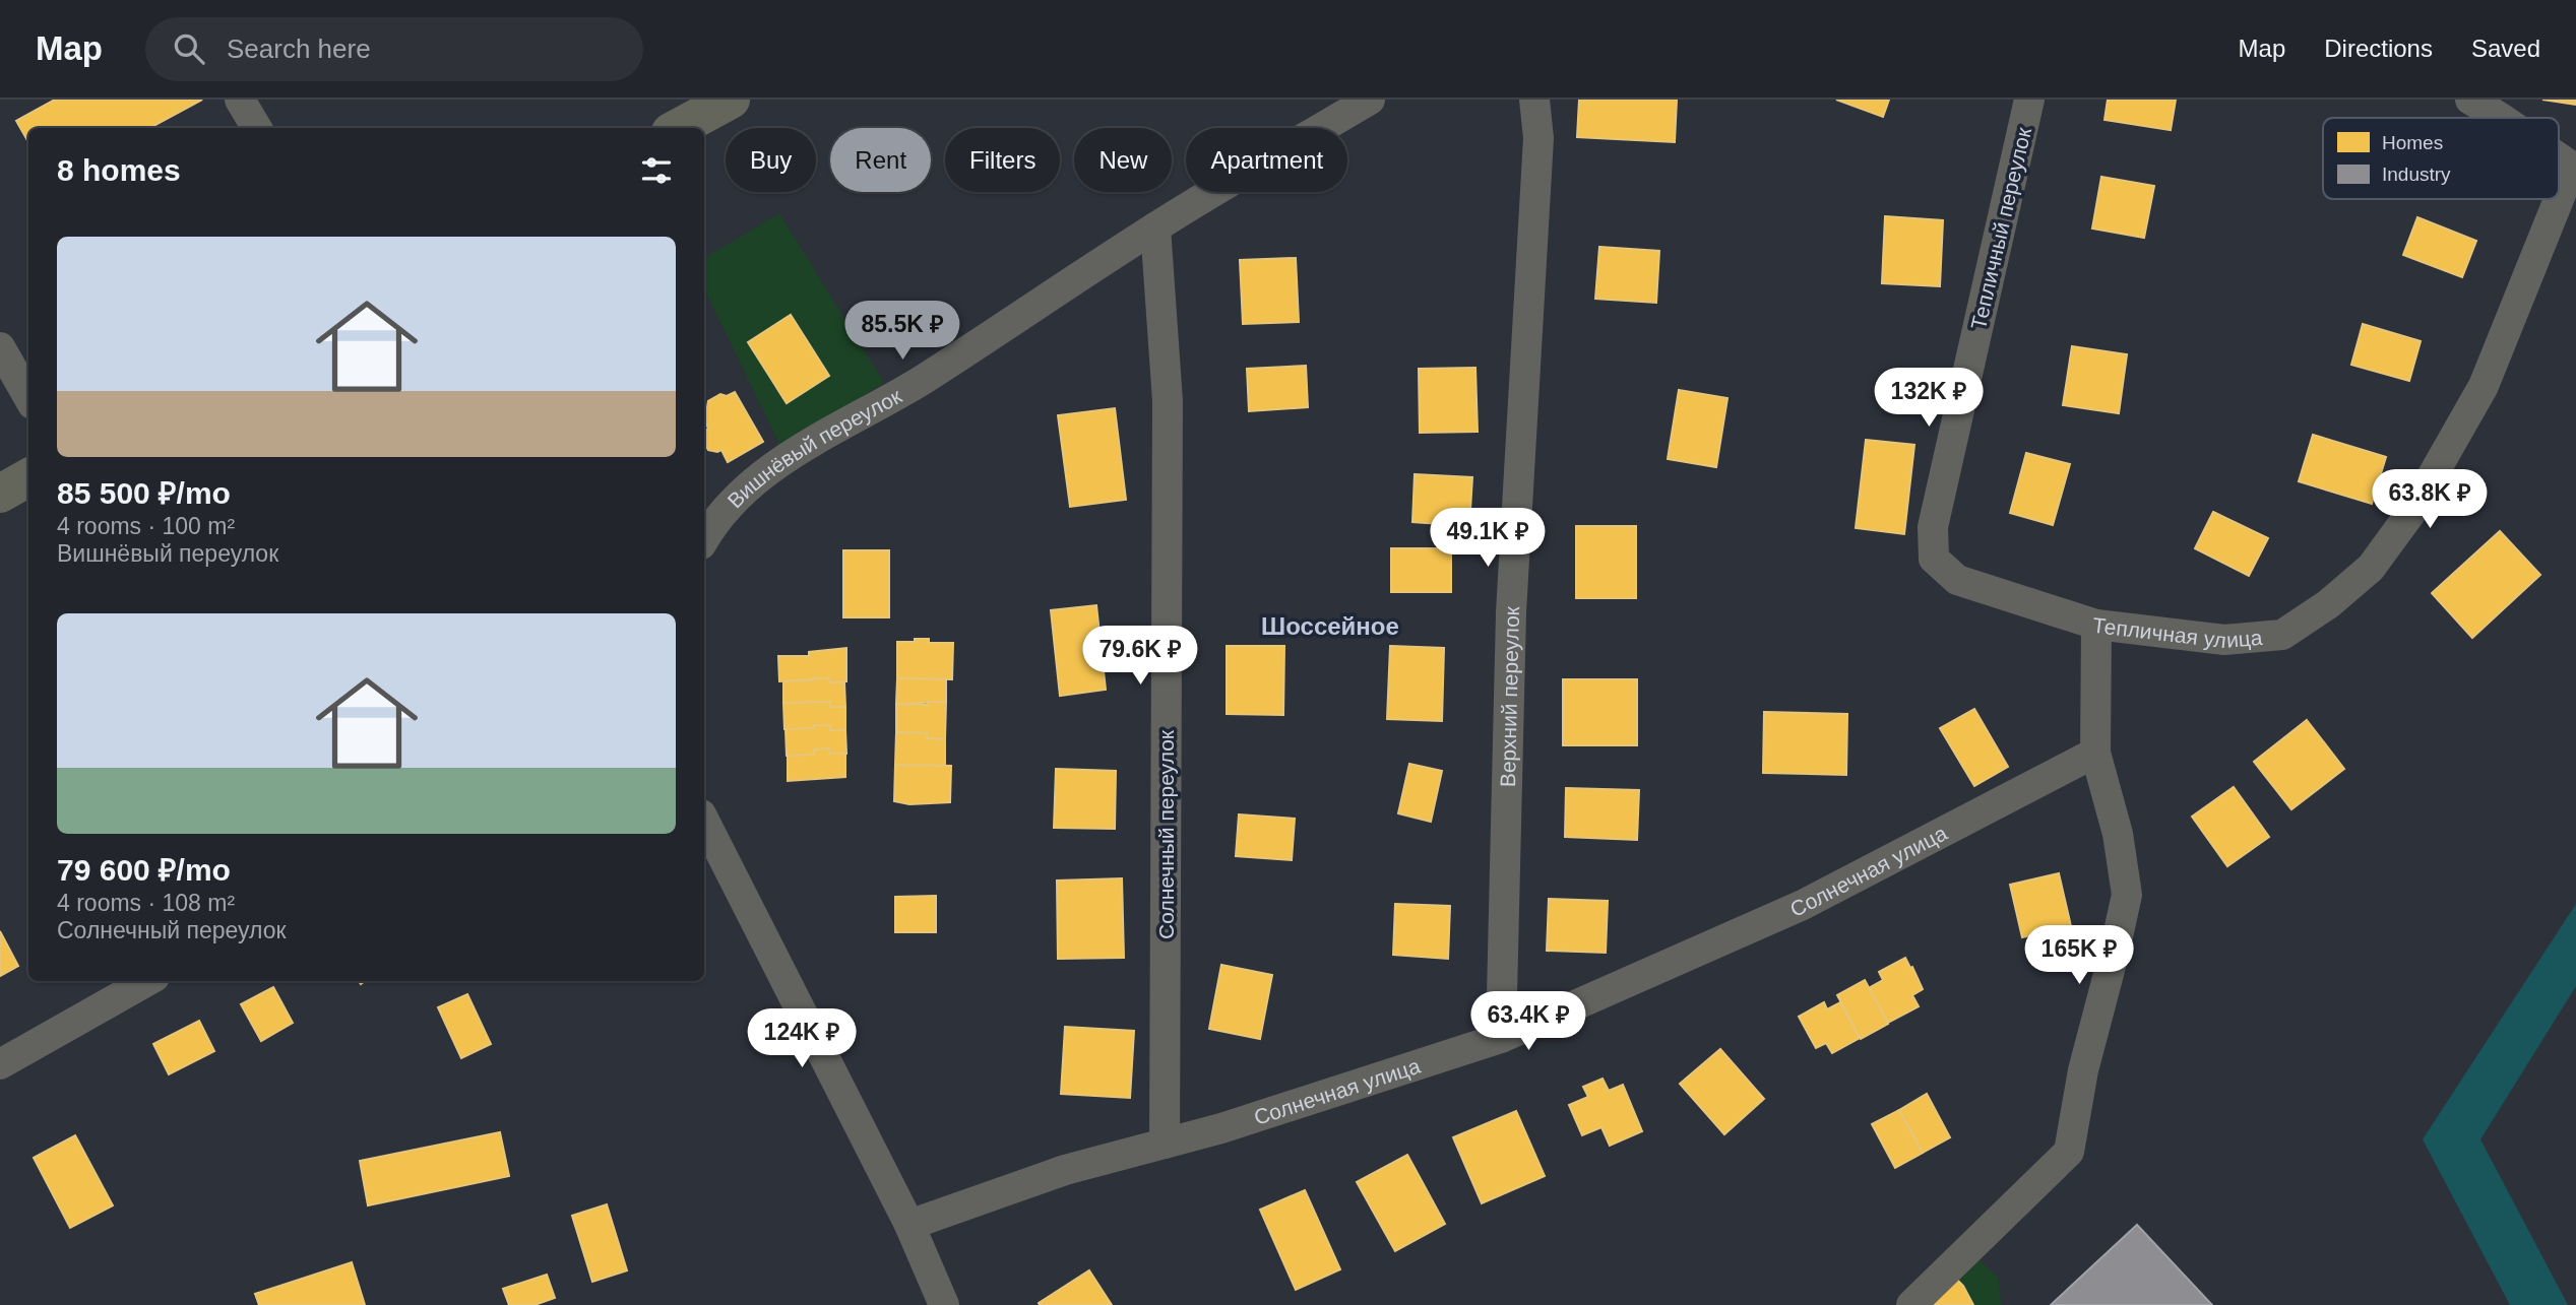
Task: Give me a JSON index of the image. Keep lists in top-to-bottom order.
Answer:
{
  "streets": {
    "street": [
      "Тепличный переулок",
      "Вишнёвый переулок",
      "Тепличная улица",
      "Верхний переулок",
      "Солнечный переулок",
      "Солнечная улица"
    ]
  },
  "crossings": [
    ["Тепличный переулок", "Тепличная улица"],
    ["Вишнёвый переулок", "Солнечный переулок"],
    ["Тепличная улица", "Солнечная улица"],
    ["Верхний переулок", "Солнечная улица"],
    ["Солнечный переулок", "Солнечная улица"]
  ],
  "districts": ["Шоссейное"],
  "legend": ["Homes", "Industry"],
  "page": {
    "header": "Map",
    "search": "Search here",
    "nav": ["Map", "Directions", "Saved"],
    "chip": [
      "Buy",
      "Rent",
      "Filters",
      "New",
      "Apartment"
    ],
    "heading": "8 homes",
    "list": [
      {
        "name": "85 500 ₽/mo",
        "note": "4 rooms · 100 m² · Вишнёвый переулок"
      },
      {
        "name": "79 600 ₽/mo",
        "note": "4 rooms · 108 m² · Солнечный переулок"
      }
    ],
    "price": [
      "85.5K ₽",
      "132K ₽",
      "63.8K ₽",
      "49.1K ₽",
      "79.6K ₽",
      "165K ₽",
      "63.4K ₽",
      "124K ₽"
    ]
  }
}
